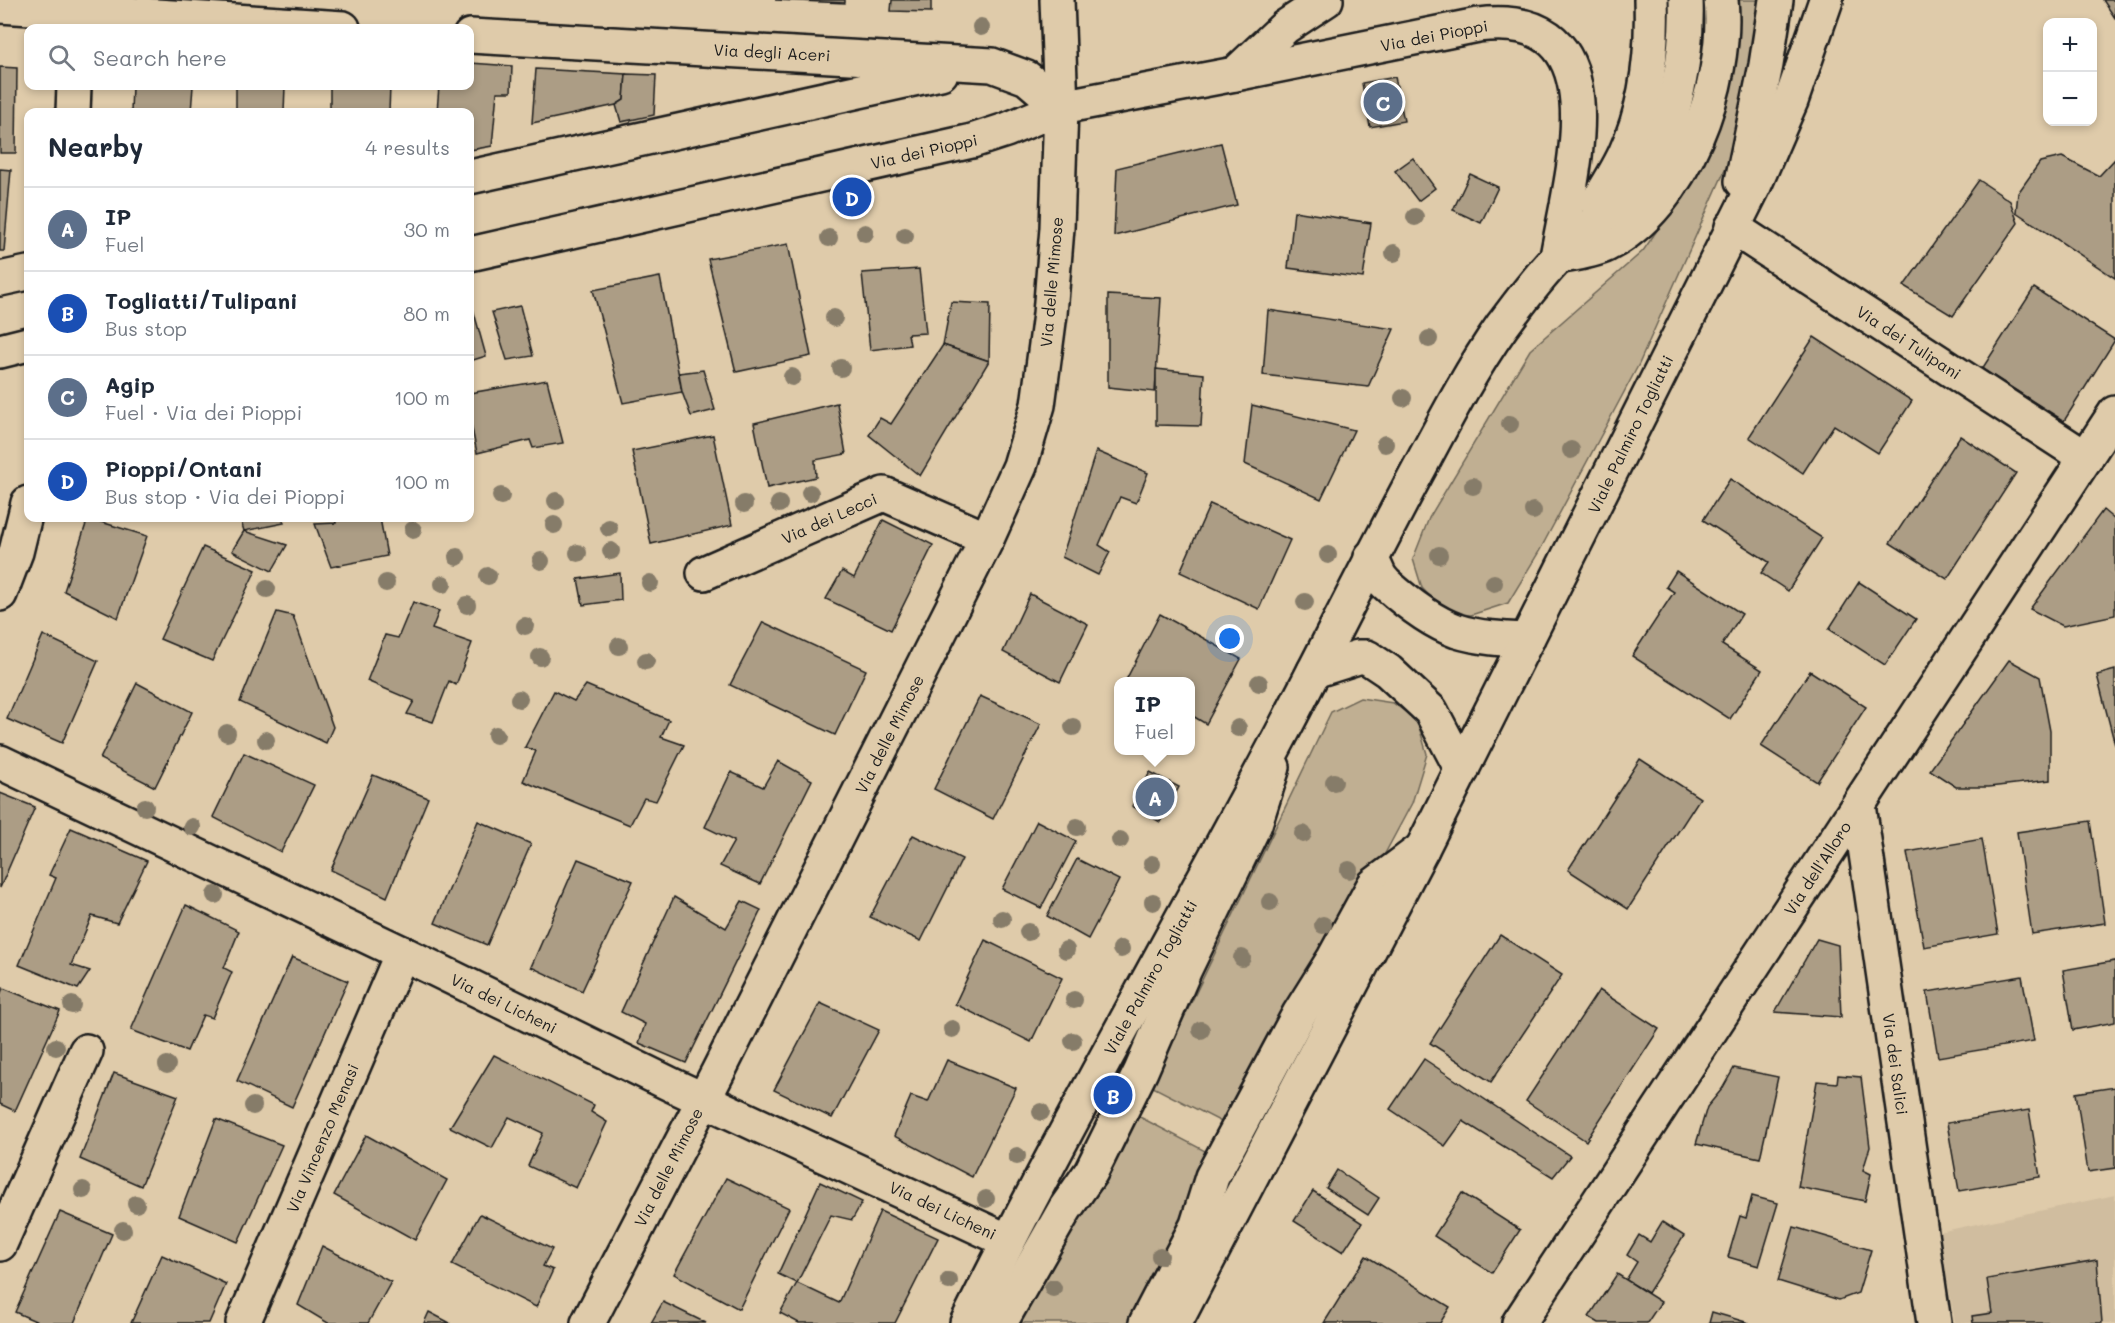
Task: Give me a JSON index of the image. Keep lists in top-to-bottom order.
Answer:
{
  "streets": {
    "street": [
      "Via dei Pioppi",
      "Via degli Aceri",
      "Via delle Mimose",
      "Via dei Tulipani",
      "Viale Palmiro Togliatti",
      "Via dei Lecci",
      "Via dell'Alloro",
      "Via dei Licheni",
      "Via dei Salici",
      "Via Vincenzo Menasi"
    ]
  },
  "crossings": [
    ["Via dei Pioppi", "Via degli Aceri"],
    ["Via dei Pioppi", "Via delle Mimose"],
    ["Via dei Pioppi", "Viale Palmiro Togliatti"],
    ["Via degli Aceri", "Via delle Mimose"],
    ["Via delle Mimose", "Via dei Lecci"],
    ["Via delle Mimose", "Via dei Licheni"],
    ["Via dei Tulipani", "Viale Palmiro Togliatti"],
    ["Via dei Tulipani", "Via dell'Alloro"],
    ["Viale Palmiro Togliatti", "Via dei Licheni"],
    ["Via dell'Alloro", "Via dei Salici"],
    ["Via dei Licheni", "Via Vincenzo Menasi"]
  ],
  "page": {
    "map_buttons": ["+", "−"],
    "search": "Search here",
    "pins": [
      "C",
      "D",
      "A",
      "B"
    ],
    "heading": ["Nearby", "4 results"],
    "list": [
      {
        "mark": "A",
        "name": "IP",
        "note": "Fuel",
        "value": "30 m"
      },
      {
        "mark": "B",
        "name": "Togliatti/Tulipani",
        "note": "Bus stop",
        "value": "80 m"
      },
      {
        "mark": "C",
        "name": "Agip",
        "note": "Fuel · Via dei Pioppi",
        "value": "100 m"
      },
      {
        "mark": "D",
        "name": "Pioppi/Ontani",
        "note": "Bus stop · Via dei Pioppi",
        "value": "100 m"
      }
    ],
    "popup": ["IP", "Fuel"]
  }
}
